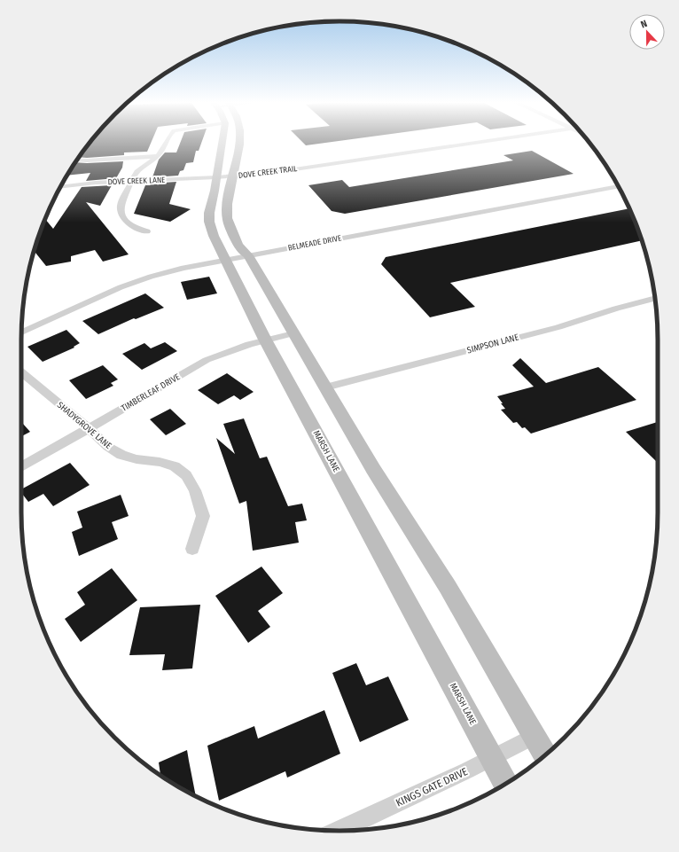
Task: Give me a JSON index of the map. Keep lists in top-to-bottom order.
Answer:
{
  "streets": {
    "main road": ["MARSH LANE"],
    "street": [
      "DOVE CREEK TRAIL",
      "DOVE CREEK LANE",
      "BELMEADE DRIVE",
      "SIMPSON LANE",
      "TIMBERLEAF DRIVE",
      "SHADYGROVE LANE",
      "KINGS GATE DRIVE"
    ]
  },
  "crossings": [
    ["DOVE CREEK TRAIL", "DOVE CREEK LANE"],
    ["DOVE CREEK TRAIL", "MARSH LANE"],
    ["DOVE CREEK LANE", "MARSH LANE"],
    ["BELMEADE DRIVE", "MARSH LANE"],
    ["TIMBERLEAF DRIVE", "SHADYGROVE LANE"],
    ["TIMBERLEAF DRIVE", "MARSH LANE"],
    ["MARSH LANE", "KINGS GATE DRIVE"]
  ],
  "north": "top"
}
